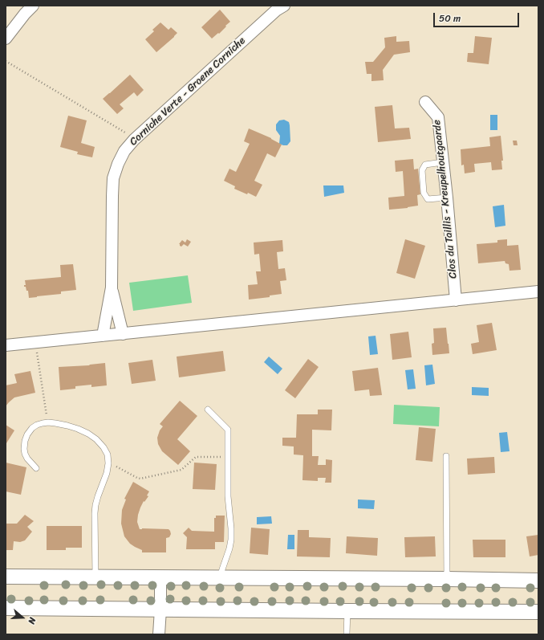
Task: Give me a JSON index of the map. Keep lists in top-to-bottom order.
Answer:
{
  "streets": {
    "street": ["Corniche Verte - Groene Corniche", "Clos du Taillis - Kreupelhoutgaarde"]
  },
  "scale_bar": "50 m",
  "north": "right"
}
